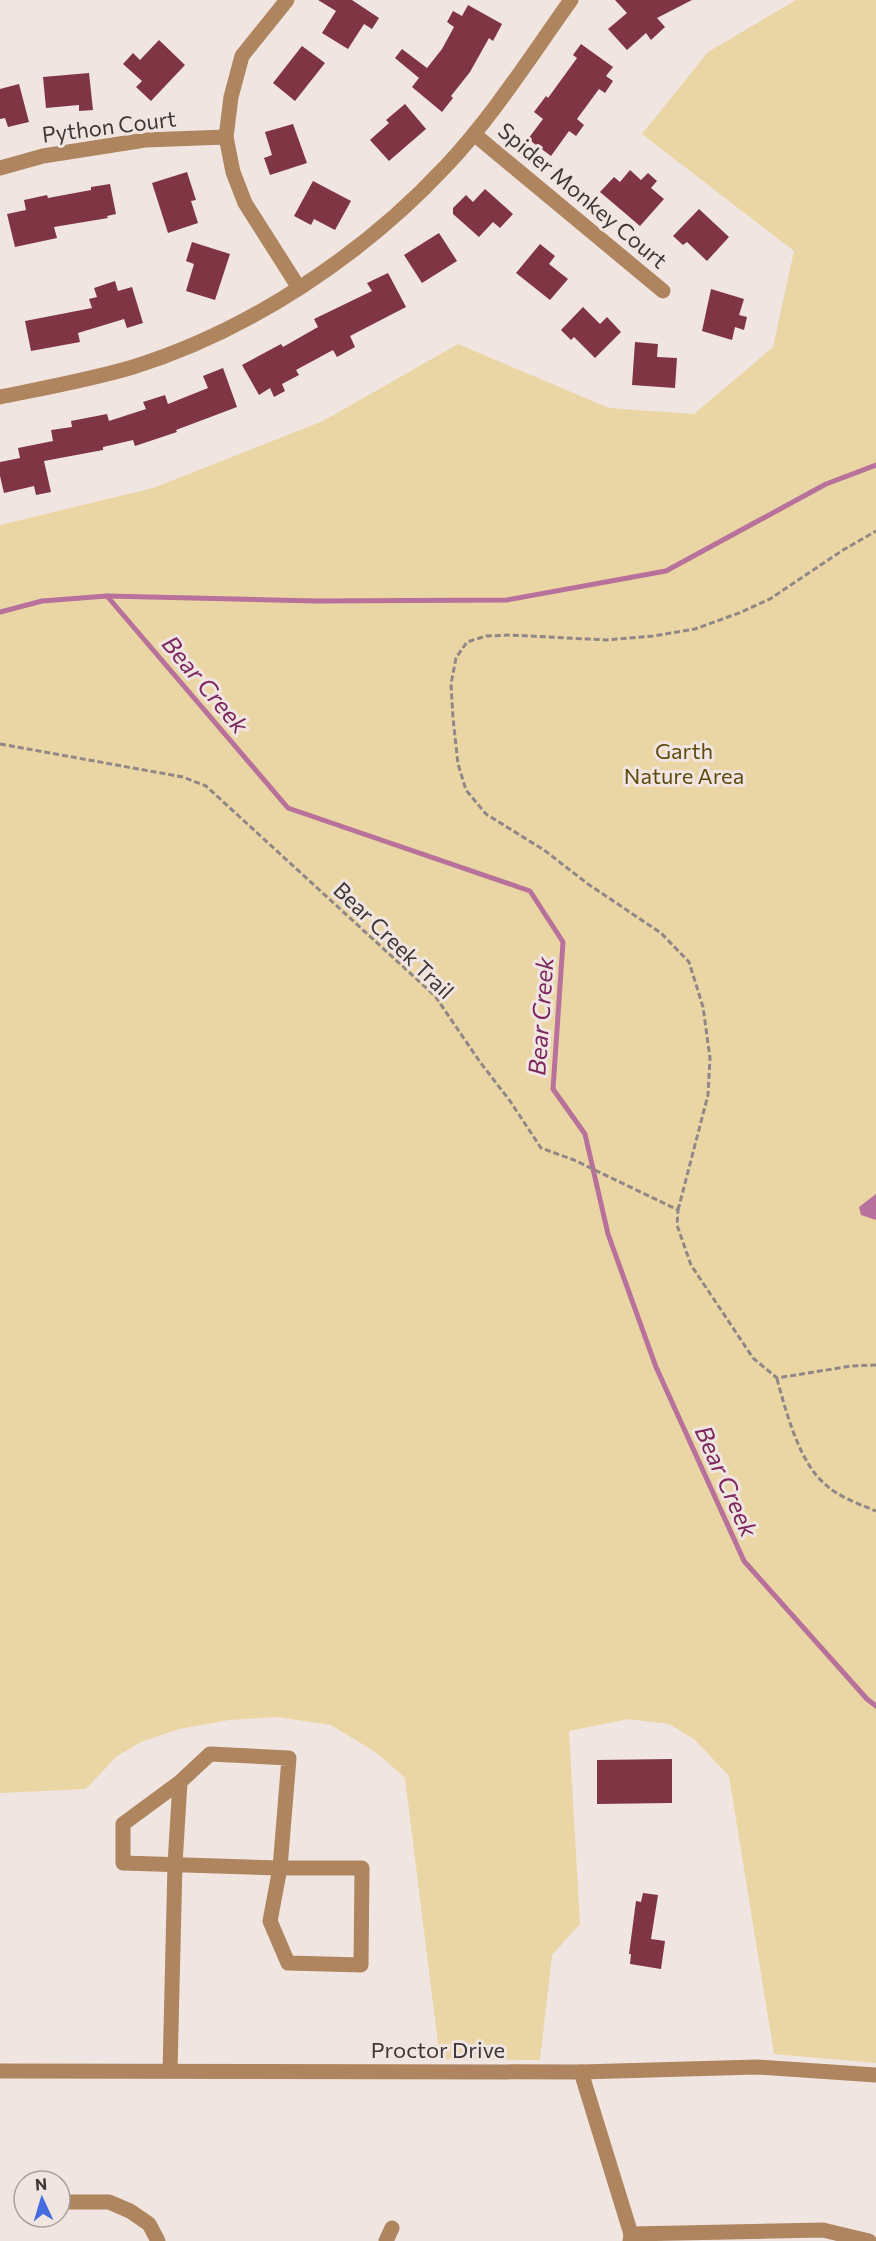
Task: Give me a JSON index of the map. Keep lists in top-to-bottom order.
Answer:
{
  "streets": {
    "street": ["Python Court", "Spider Monkey Court", "Proctor Drive"],
    "path": ["Bear Creek Trail"]
  },
  "water": ["Bear Creek"],
  "parks": ["Garth Nature Area"],
  "north": "top"
}
